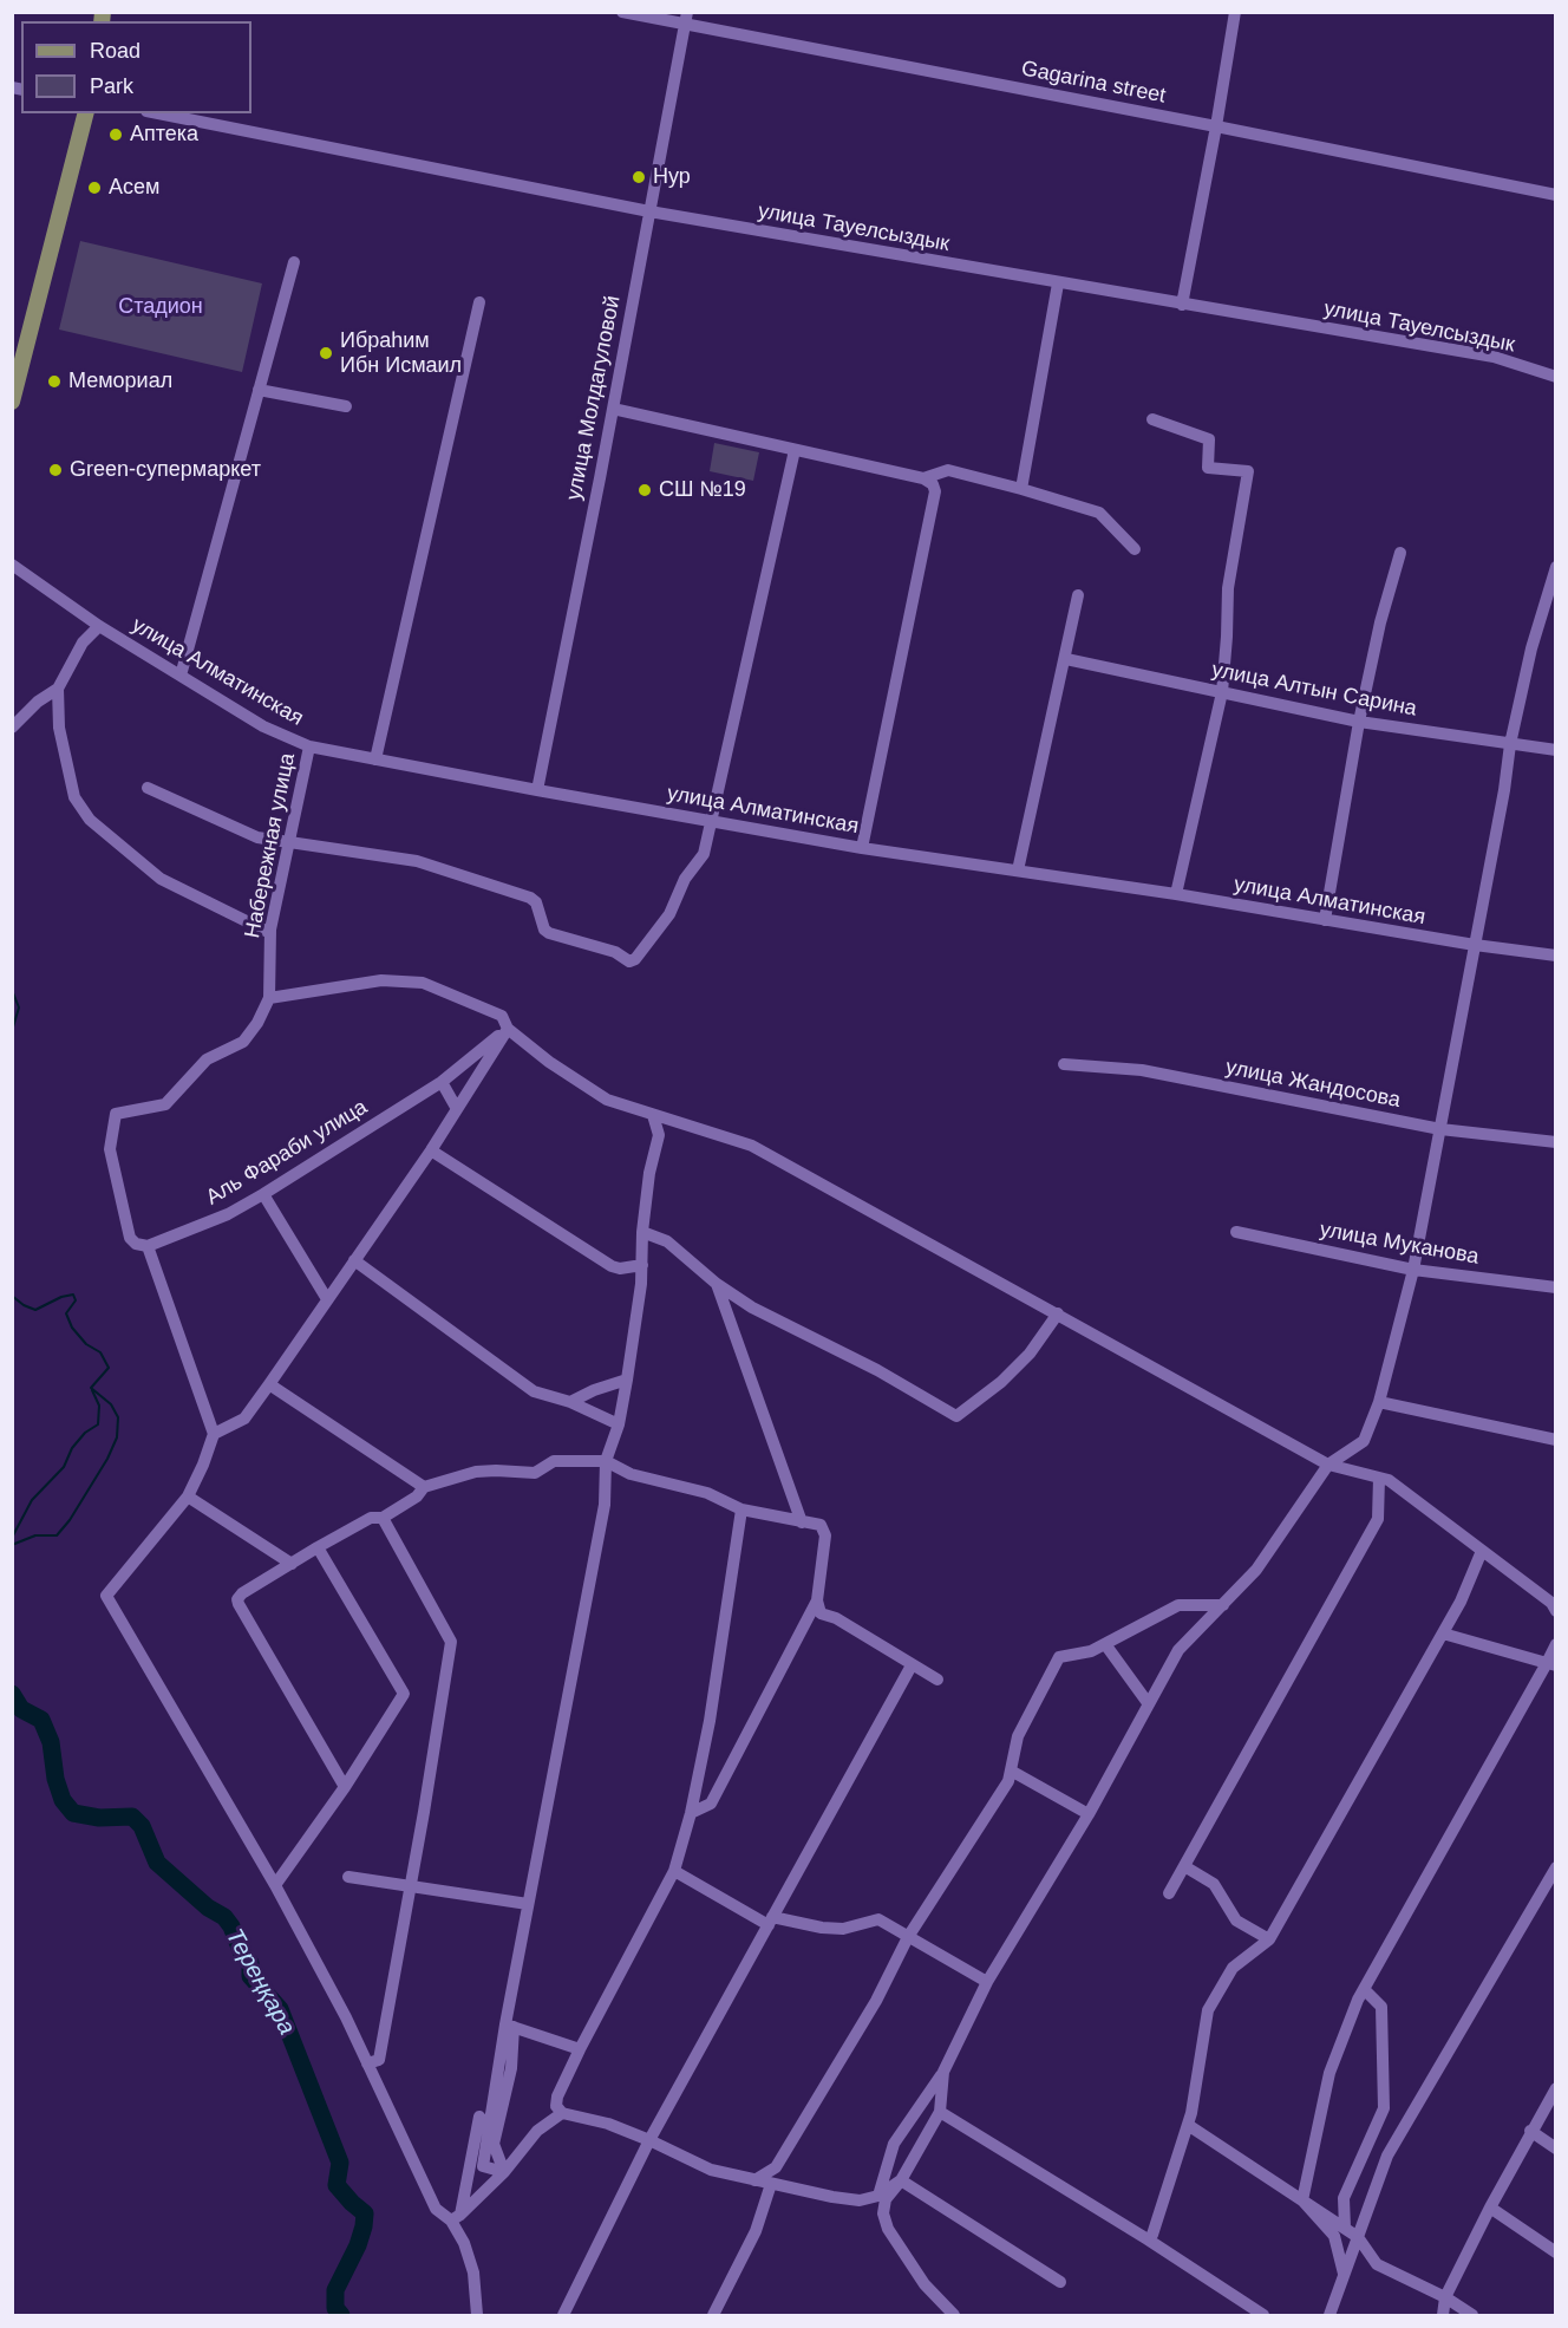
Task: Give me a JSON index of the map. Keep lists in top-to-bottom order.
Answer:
{
  "streets": {
    "street": [
      "Gagarina street",
      "улица Тауелсыздык",
      "улица Молдагуловой",
      "улица Алматинская",
      "улица Алтын Сарина",
      "Набережная улица",
      "улица Жандосова",
      "Аль Фараби улица",
      "улица Муканова"
    ]
  },
  "crossings": [
    ["Gagarina street", "улица Молдагуловой"],
    ["улица Тауелсыздык", "улица Молдагуловой"],
    ["улица Молдагуловой", "улица Алматинская"],
    ["улица Алматинская", "Набережная улица"],
    ["Набережная улица", "Аль Фараби улица"]
  ],
  "water": ["Тереңқара"],
  "parks": ["Стадион"],
  "places": [
    "Аптека",
    "Нур",
    "Асем",
    "Ибраһим Ибн Исмаил",
    "Мемориал",
    "Green-супермаркет",
    "СШ №19"
  ],
  "legend": ["Road", "Park"]
}
